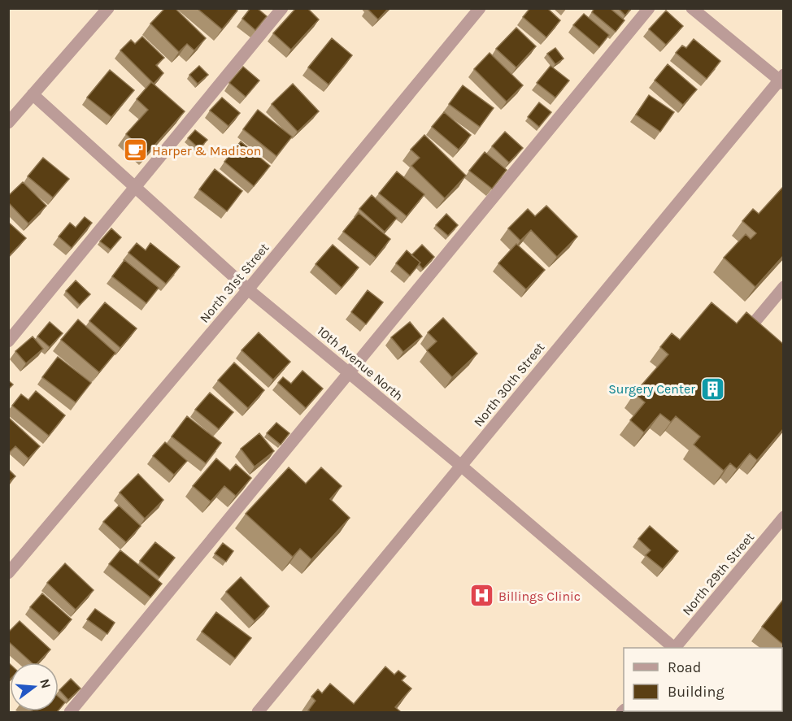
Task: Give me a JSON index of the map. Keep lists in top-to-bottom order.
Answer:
{
  "streets": {
    "street": [
      "North 31st Street",
      "10th Avenue North",
      "North 30th Street",
      "North 29th Street"
    ]
  },
  "crossings": [
    ["North 31st Street", "10th Avenue North"],
    ["10th Avenue North", "North 30th Street"]
  ],
  "places": {
    "cafe": ["Harper & Madison"],
    "building": ["Surgery Center"],
    "hospital": ["Billings Clinic"]
  },
  "legend": ["Road", "Building"],
  "north": "right"
}
